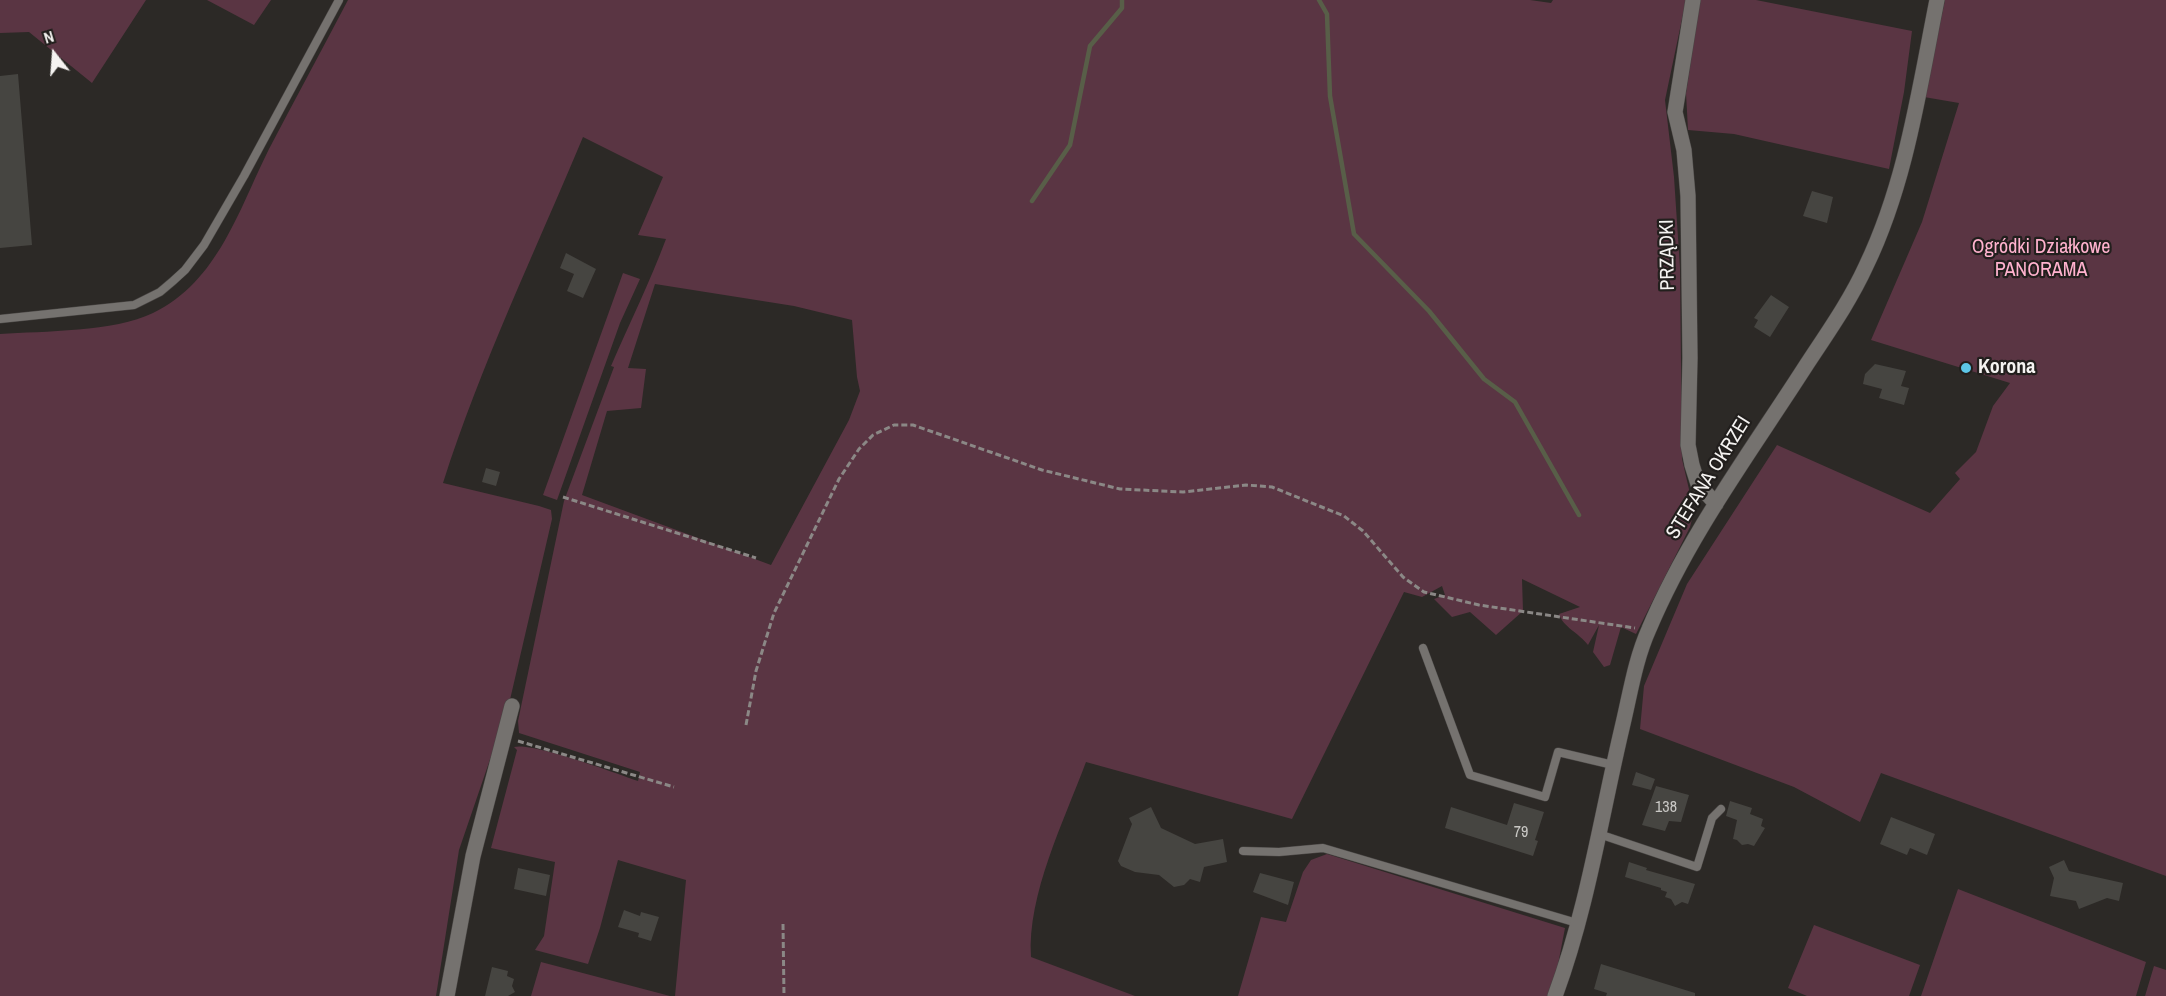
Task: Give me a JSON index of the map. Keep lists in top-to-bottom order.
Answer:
{
  "streets": {
    "street": ["PRZĄDKI", "STEFANA OKRZEI"]
  },
  "crossings": [
    ["PRZĄDKI", "STEFANA OKRZEI"]
  ],
  "parks": ["Ogródki Działkowe PANORAMA"],
  "places": ["Korona"],
  "house_numbers": ["138", "79"],
  "north": "top"
}
